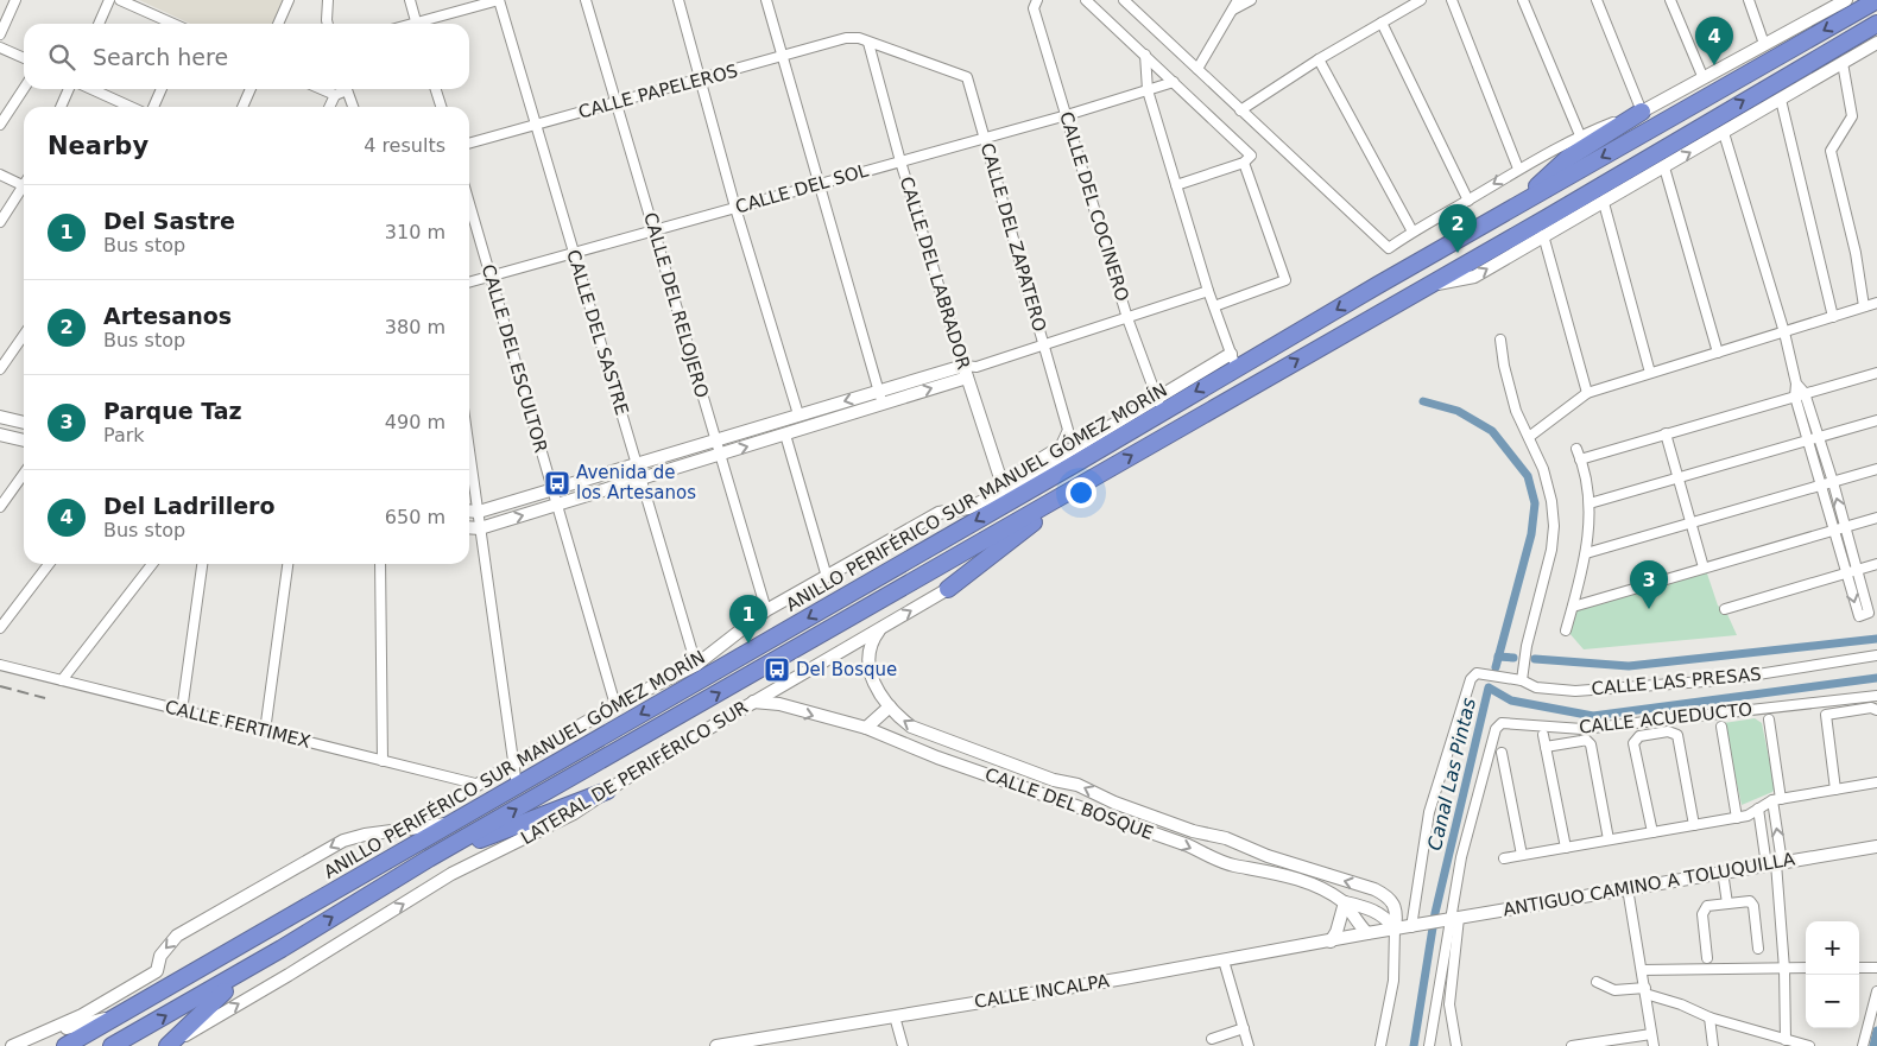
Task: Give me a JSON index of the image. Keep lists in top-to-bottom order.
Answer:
{
  "streets": {
    "highway": ["ANILLO PERIFÉRICO SUR MANUEL GÓMEZ MORÍN"],
    "street": [
      "CALLE PAPELEROS",
      "CALLE DEL SOL",
      "CALLE DEL COCINERO",
      "CALLE DEL ZAPATERO",
      "CALLE DEL LABRADOR",
      "CALLE DEL RELOJERO",
      "CALLE DEL SASTRE",
      "CALLE DEL ESCULTOR",
      "CALLE LAS PRESAS",
      "CALLE ACUEDUCTO",
      "CALLE FERTIMEX",
      "LATERAL DE PERIFÉRICO SUR",
      "CALLE DEL BOSQUE",
      "ANTIGUO CAMINO A TOLUQUILLA",
      "CALLE INCALPA"
    ]
  },
  "crossings": [
    ["CALLE PAPELEROS", "CALLE DEL ZAPATERO"],
    ["CALLE PAPELEROS", "CALLE DEL RELOJERO"],
    ["CALLE PAPELEROS", "CALLE DEL SASTRE"],
    ["CALLE DEL SOL", "CALLE DEL COCINERO"],
    ["CALLE DEL SOL", "CALLE DEL ZAPATERO"],
    ["CALLE DEL SOL", "CALLE DEL LABRADOR"],
    ["CALLE DEL SOL", "CALLE DEL RELOJERO"],
    ["CALLE DEL SOL", "CALLE DEL SASTRE"],
    ["CALLE DEL SOL", "CALLE DEL ESCULTOR"],
    ["CALLE DEL COCINERO", "ANILLO PERIFÉRICO SUR MANUEL GÓMEZ MORÍN"],
    ["CALLE DEL ZAPATERO", "CALLE DEL LABRADOR"],
    ["CALLE DEL ZAPATERO", "ANILLO PERIFÉRICO SUR MANUEL GÓMEZ MORÍN"],
    ["CALLE DEL LABRADOR", "ANILLO PERIFÉRICO SUR MANUEL GÓMEZ MORÍN"],
    ["CALLE LAS PRESAS", "ANTIGUO CAMINO A TOLUQUILLA"],
    ["CALLE ACUEDUCTO", "ANTIGUO CAMINO A TOLUQUILLA"],
    ["LATERAL DE PERIFÉRICO SUR", "CALLE DEL BOSQUE"],
    ["CALLE DEL BOSQUE", "CALLE INCALPA"]
  ],
  "water": ["Canal Las Pintas"],
  "places": {
    "bus stop": ["Avenida de los Artesanos", "Del Bosque"]
  },
  "page": {
    "pins": [
      "4",
      "2",
      "3",
      "1"
    ],
    "search": "Search here",
    "heading": ["Nearby", "4 results"],
    "list": [
      {
        "mark": "1",
        "name": "Del Sastre",
        "note": "Bus stop",
        "value": "310 m"
      },
      {
        "mark": "2",
        "name": "Artesanos",
        "note": "Bus stop",
        "value": "380 m"
      },
      {
        "mark": "3",
        "name": "Parque Taz",
        "note": "Park",
        "value": "490 m"
      },
      {
        "mark": "4",
        "name": "Del Ladrillero",
        "note": "Bus stop",
        "value": "650 m"
      }
    ],
    "map_buttons": ["+", "−"]
  }
}
